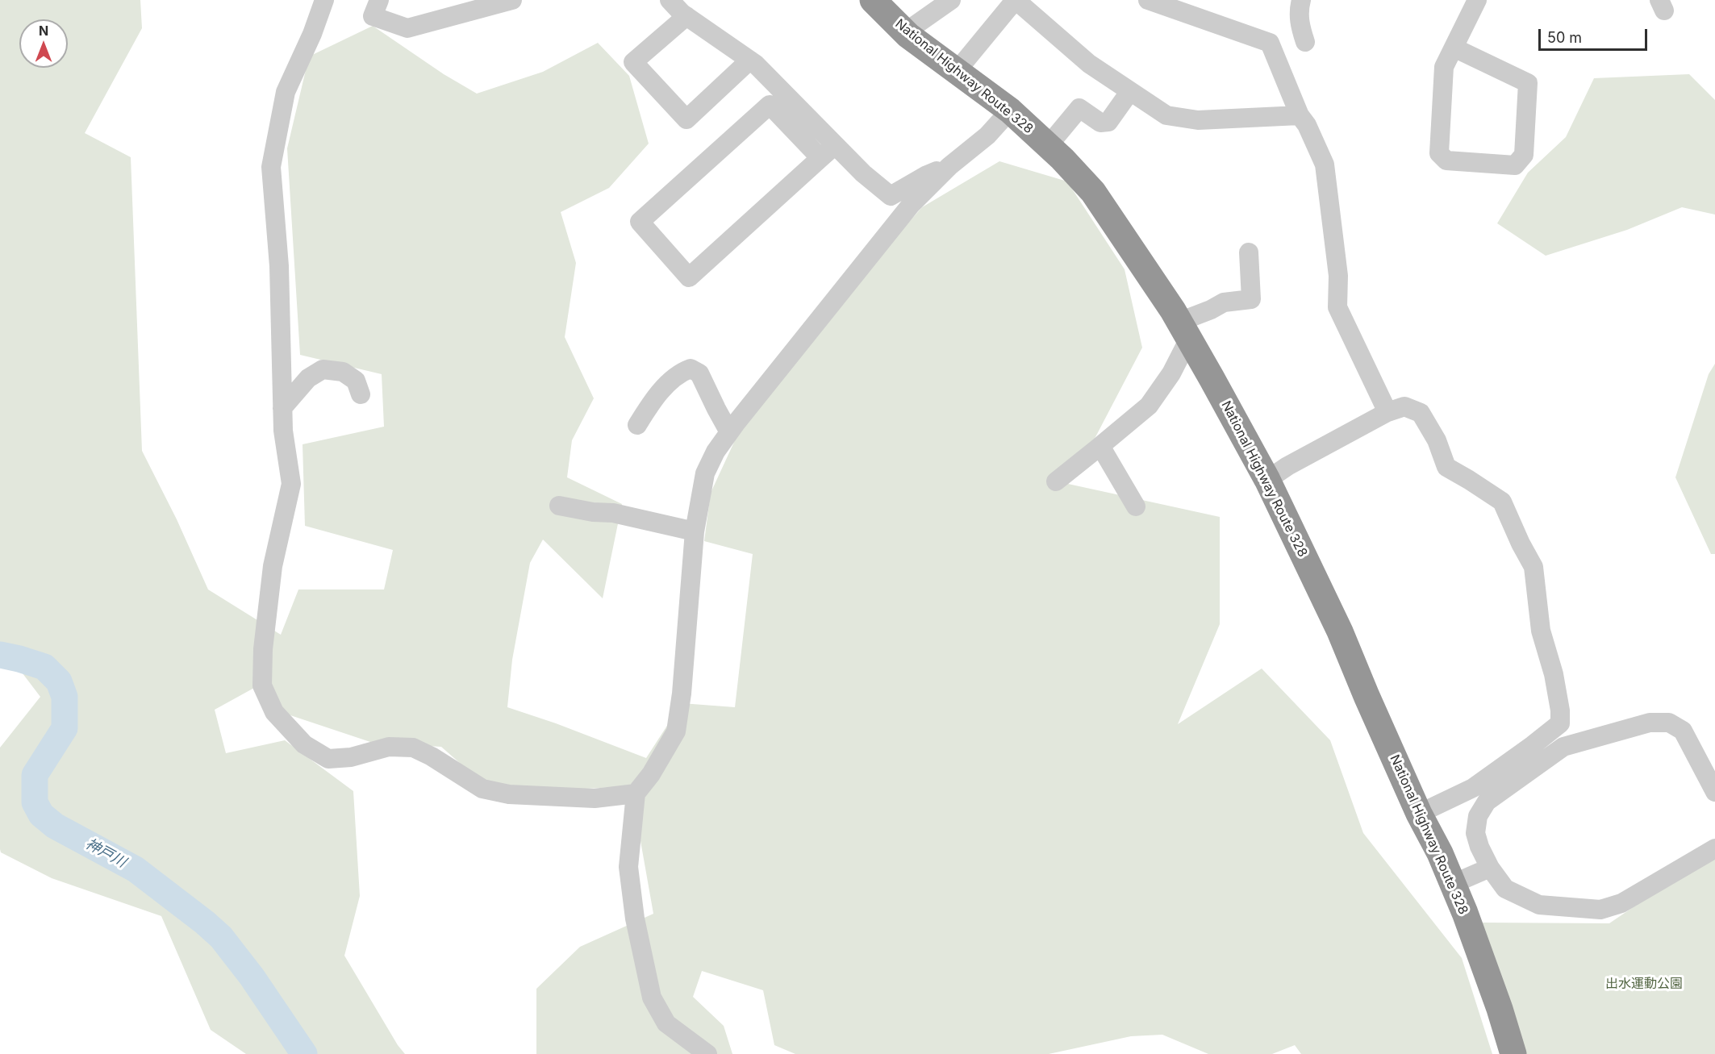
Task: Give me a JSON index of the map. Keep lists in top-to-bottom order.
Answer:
{
  "streets": {
    "highway": ["National Highway Route 328"]
  },
  "water": ["神戸川"],
  "parks": ["出水運動公園"],
  "scale_bar": "50 m",
  "north": "top"
}
